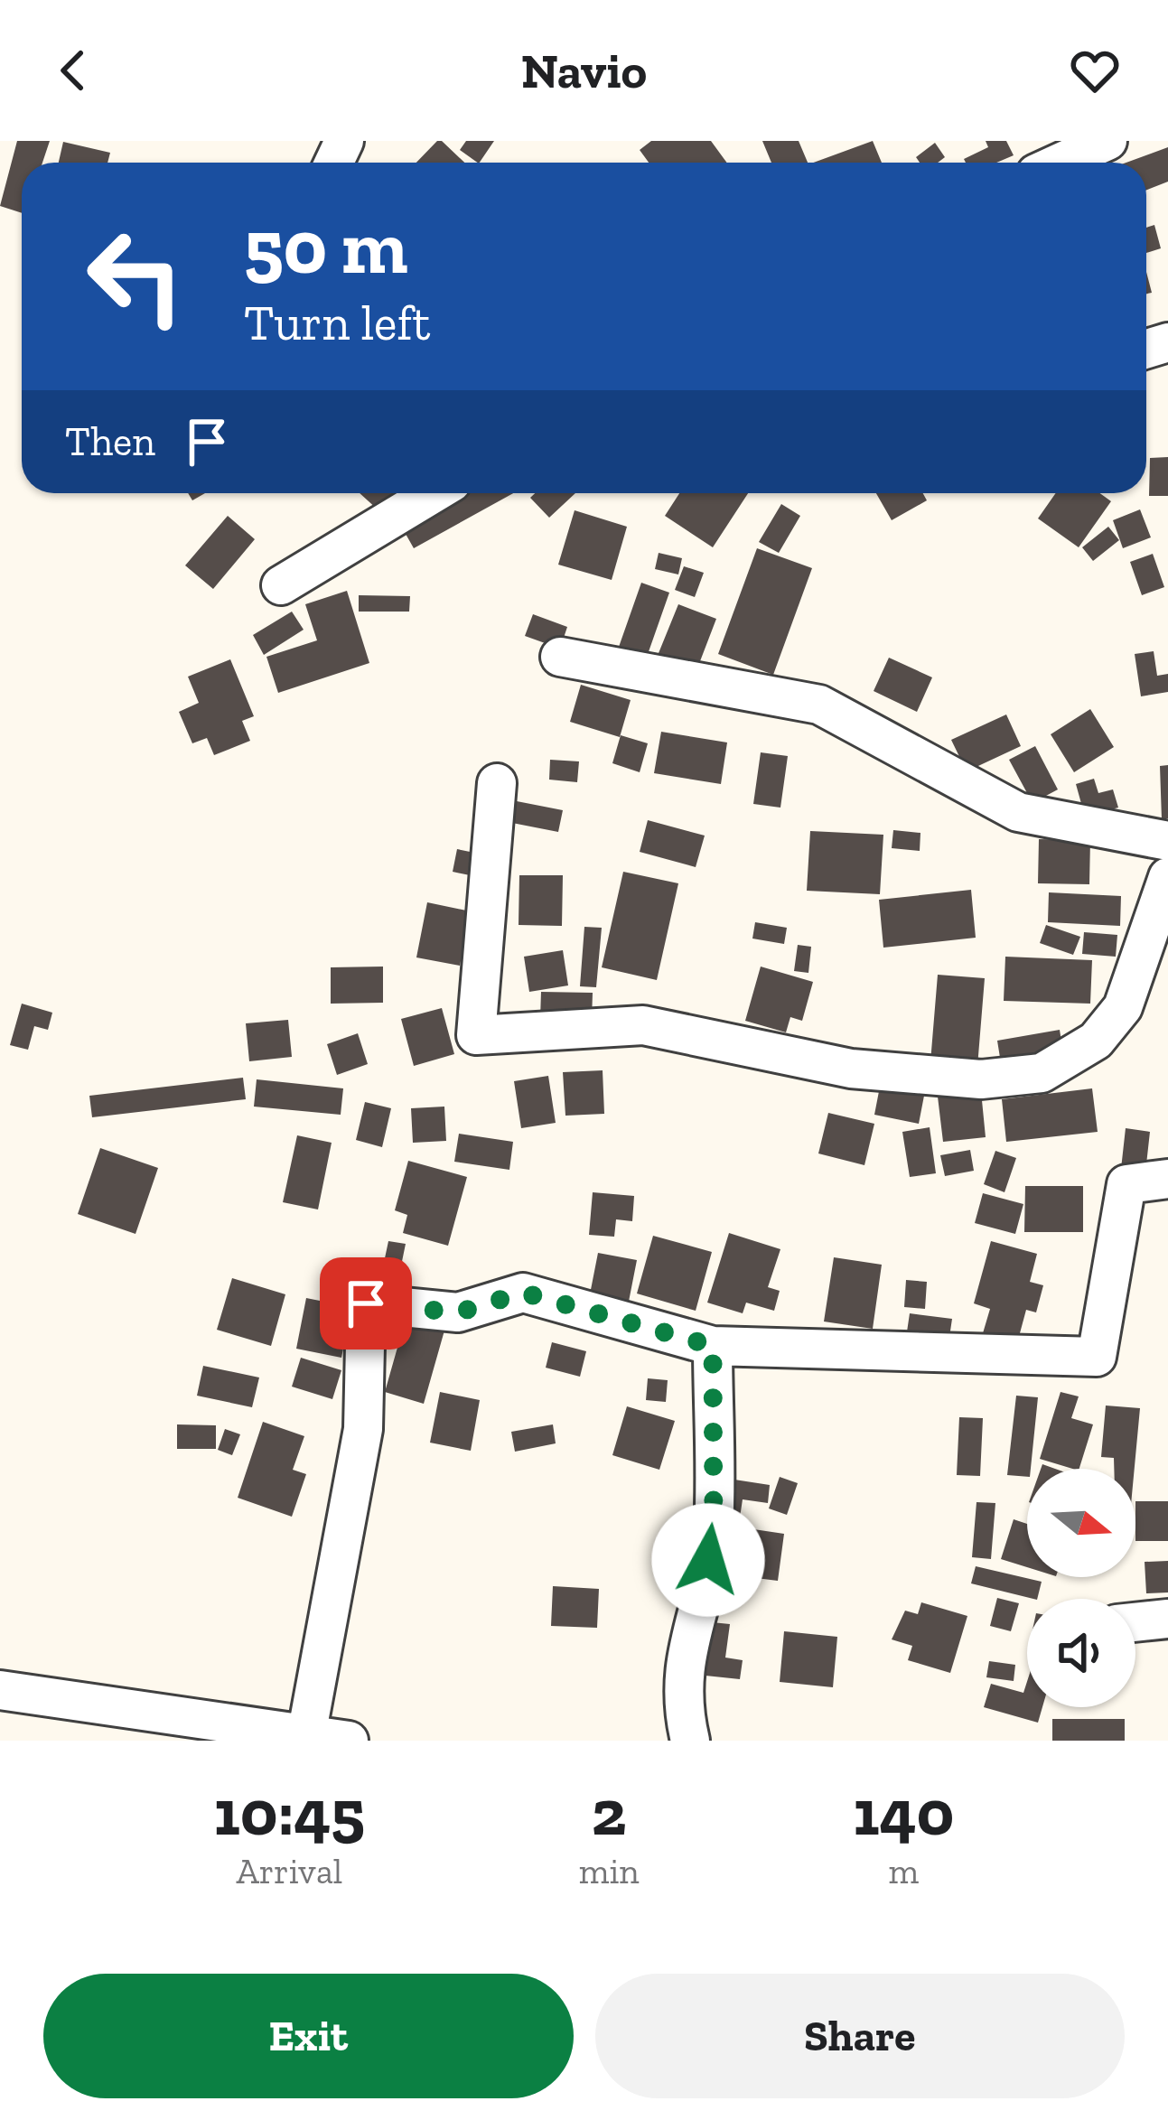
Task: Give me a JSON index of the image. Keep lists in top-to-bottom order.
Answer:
{
  "north": "right",
  "page": {
    "header": "Navio",
    "turn": ["50 m", "Turn left"],
    "then": "Then",
    "eta": [
      "10:45",
      "Arrival",
      "2",
      "min",
      "140",
      "m"
    ],
    "buttons": ["Exit", "Share"]
  }
}
